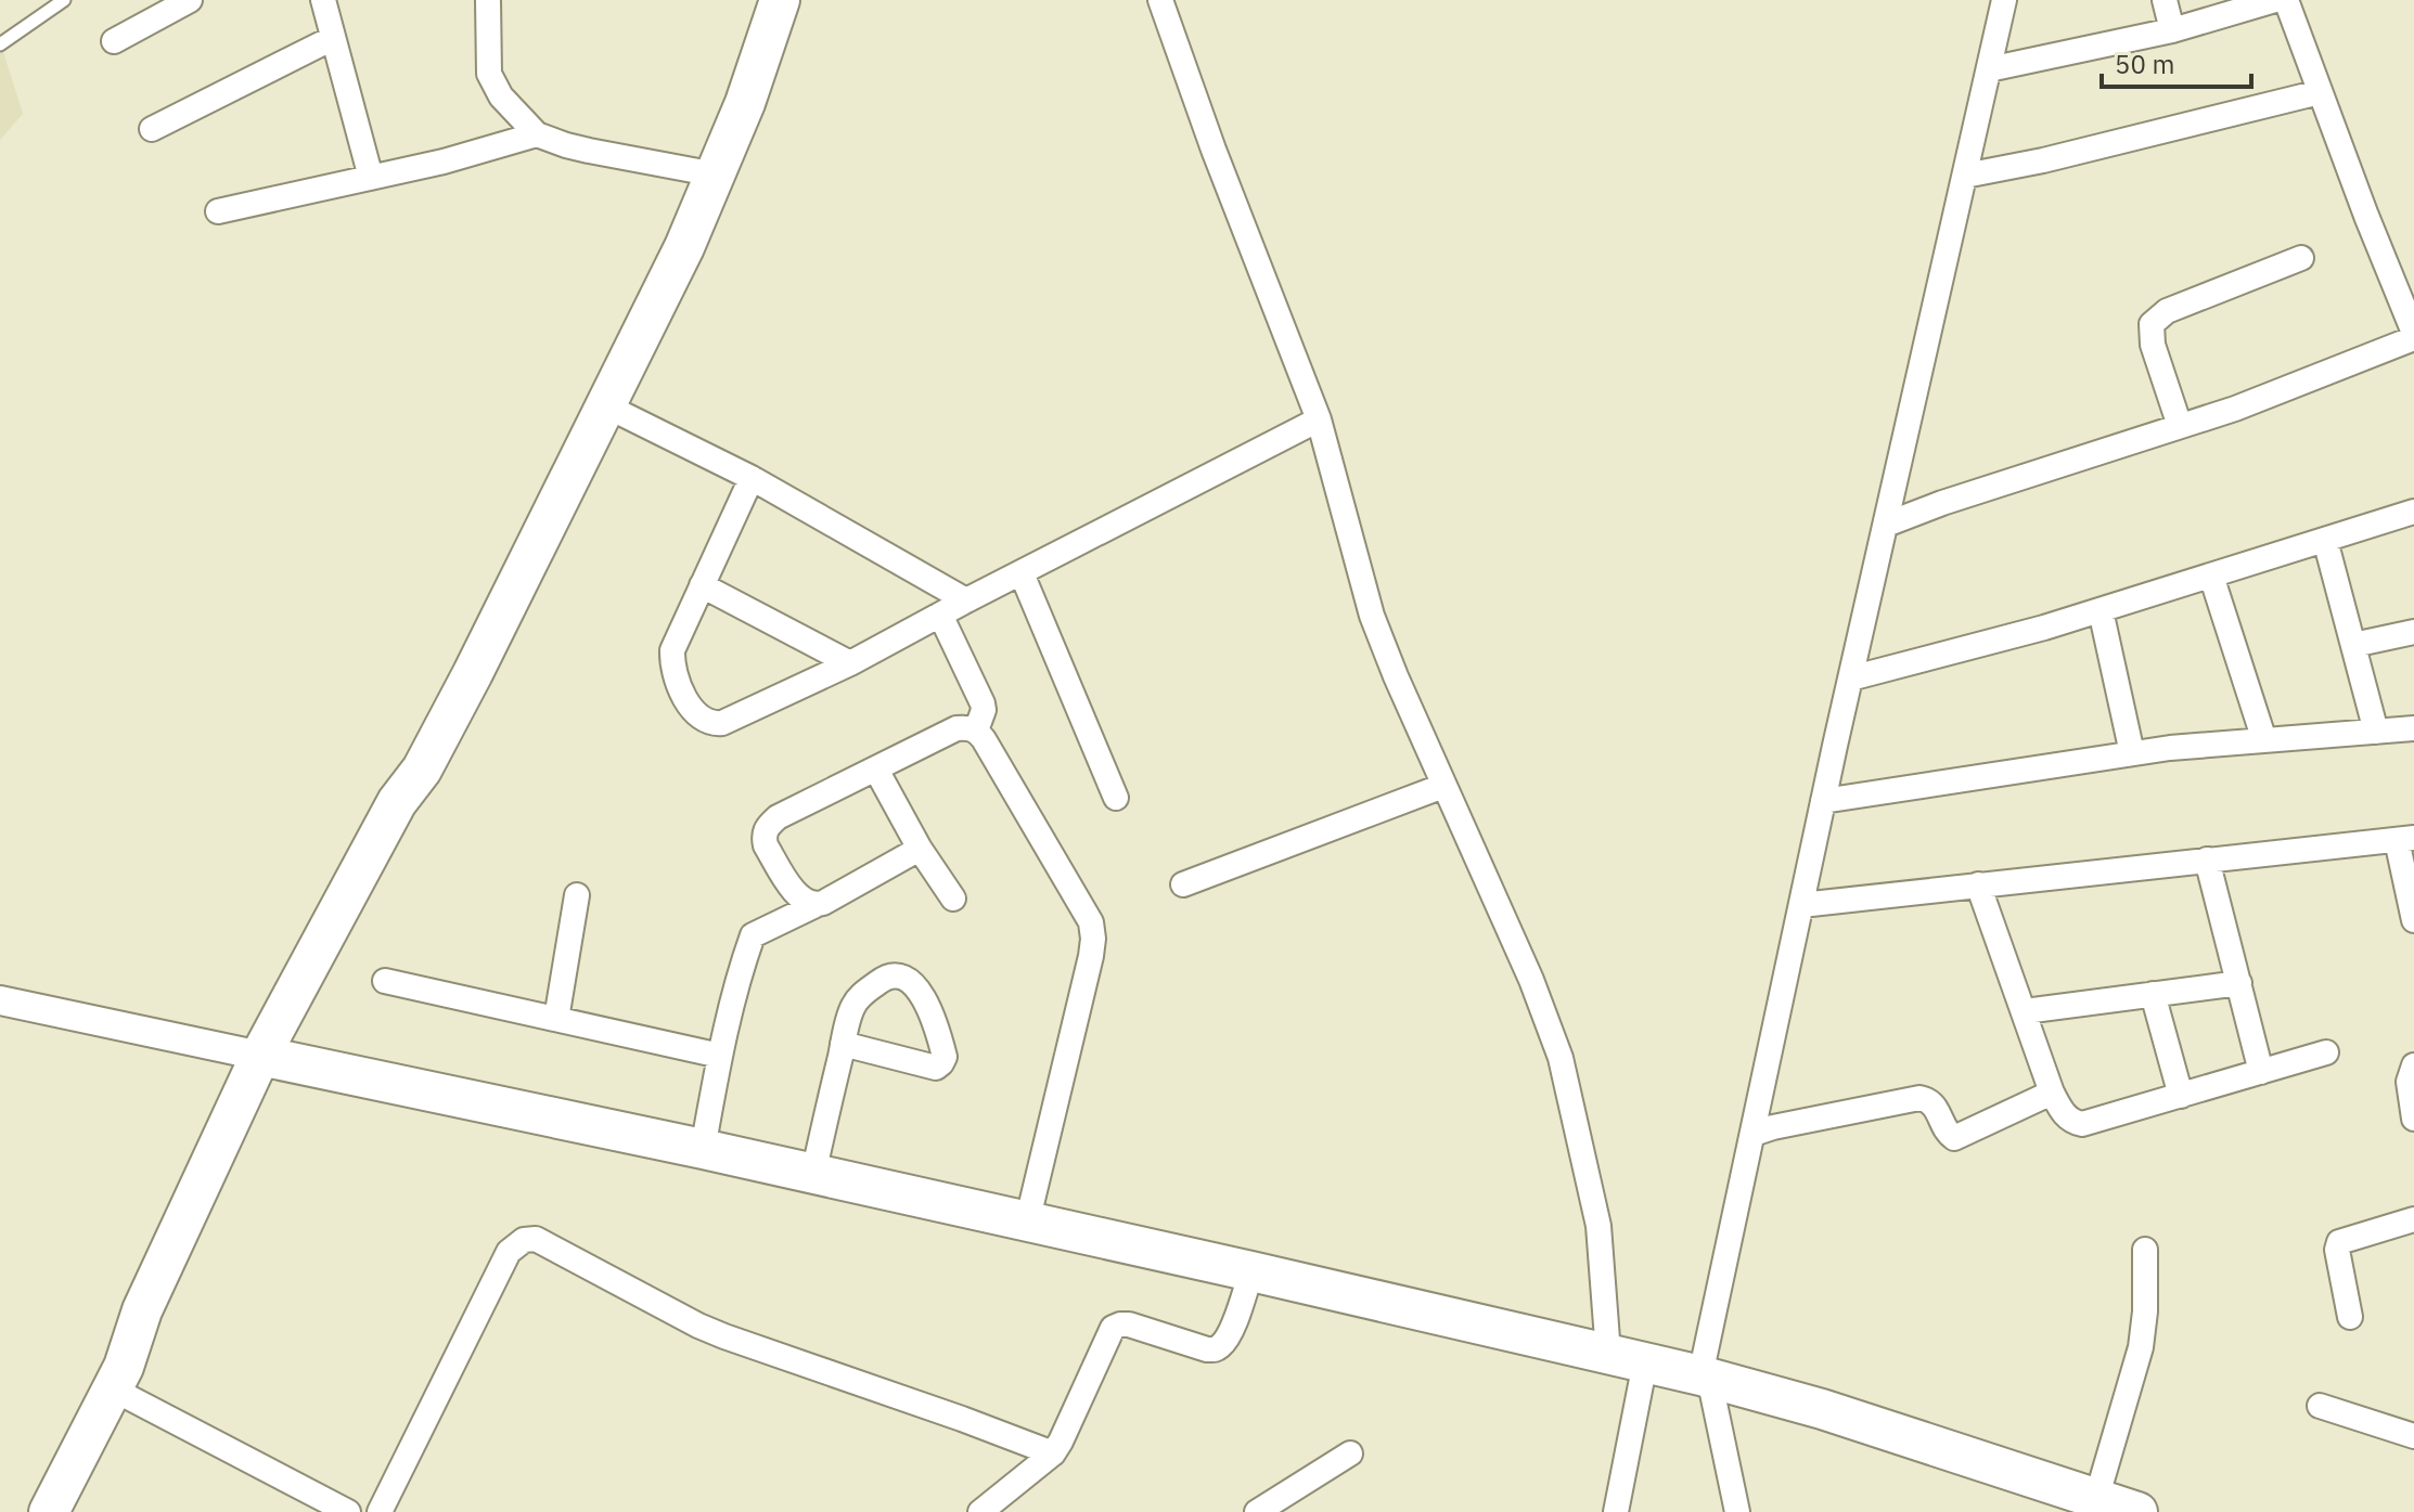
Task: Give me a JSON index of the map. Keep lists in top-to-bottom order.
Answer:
{
  "scale_bar": "50 m"
}
